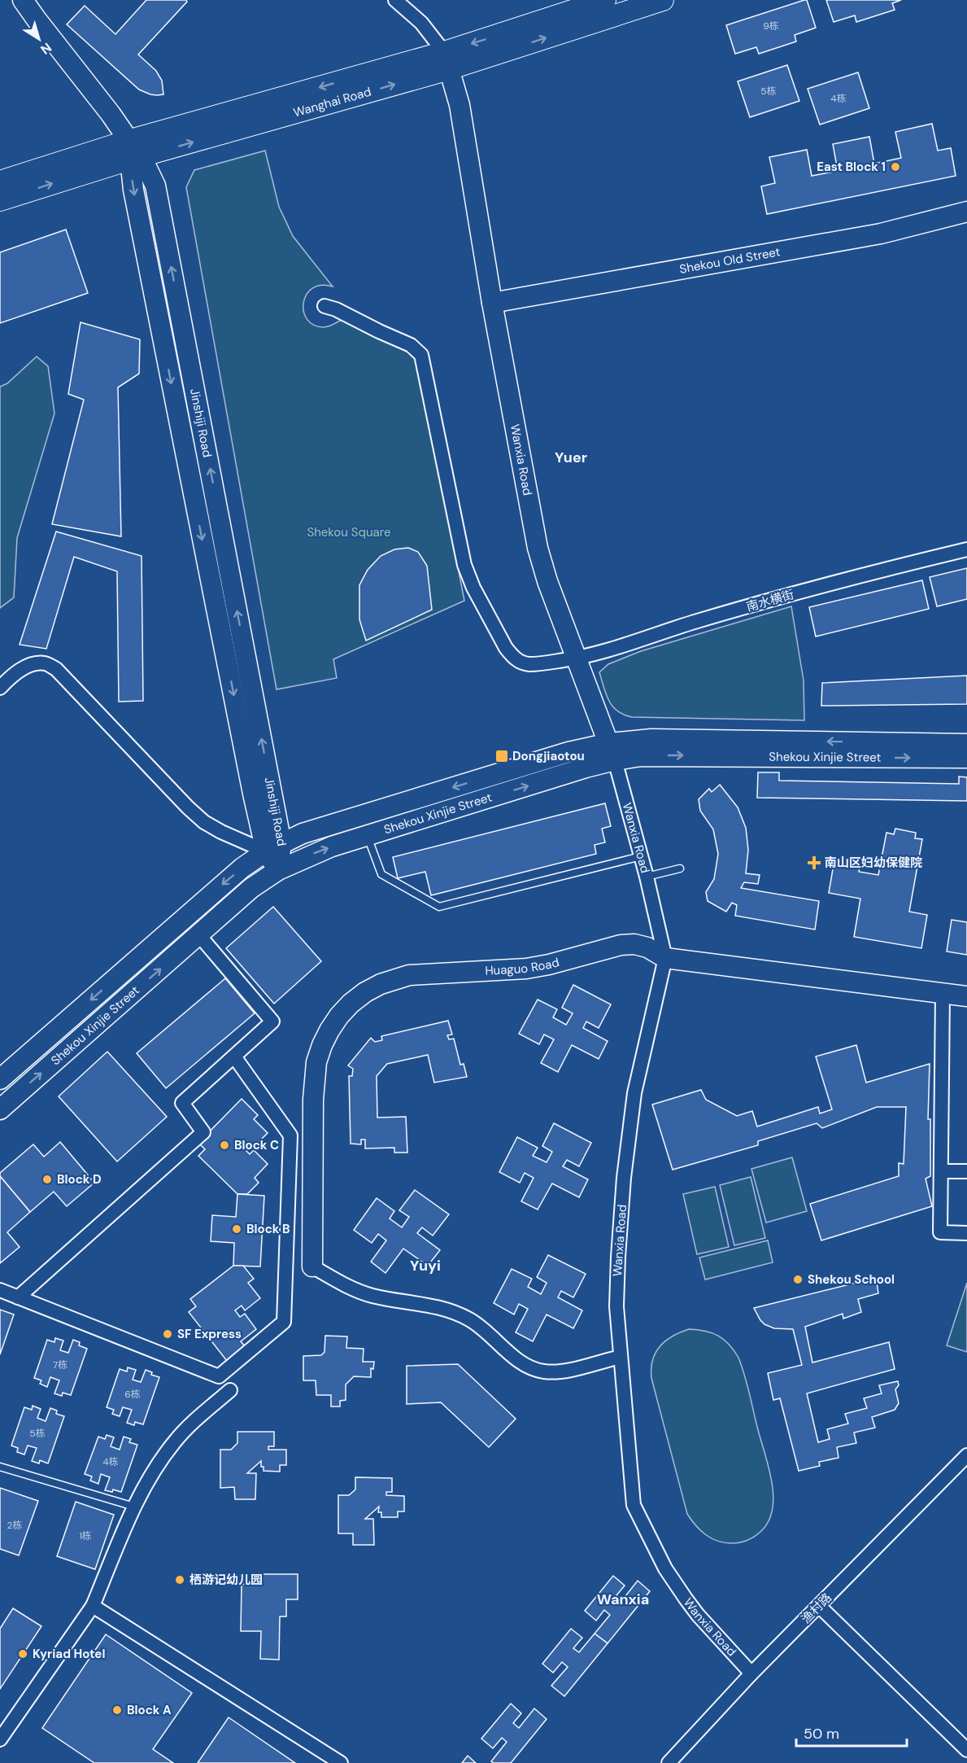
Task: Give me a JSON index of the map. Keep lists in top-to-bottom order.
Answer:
{
  "streets": {
    "main road": ["Wanghai Road"],
    "street": [
      "Shekou Old Street",
      "Jinshiji Road",
      "Wanxia Road",
      "南水横街",
      "Shekou Xinjie Street",
      "Huaguo Road",
      "渔村路"
    ]
  },
  "crossings": [
    ["Wanghai Road", "Jinshiji Road"],
    ["Wanghai Road", "Wanxia Road"],
    ["Shekou Old Street", "Wanxia Road"],
    ["Jinshiji Road", "Shekou Xinjie Street"],
    ["Wanxia Road", "南水横街"],
    ["Wanxia Road", "Shekou Xinjie Street"],
    ["Wanxia Road", "Huaguo Road"],
    ["Wanxia Road", "渔村路"]
  ],
  "districts": ["Yuer", "Yuyi", "Wanxia"],
  "parks": ["Shekou Square"],
  "places": {
    "other": [
      "East Block 1",
      "Block C",
      "Block D",
      "Block B",
      "Shekou School",
      "SF Express",
      "栖游记幼儿园",
      "Kyriad Hotel",
      "Block A"
    ],
    "transit": ["Dongjiaotou"],
    "health": ["南山区妇幼保健院"]
  },
  "house_numbers": [
    "9栋",
    "5栋",
    "4栋",
    "7栋",
    "6栋",
    "5栋",
    "4栋",
    "2栋",
    "1栋"
  ],
  "scale_bar": "50 m",
  "north": "bottom right"
}
